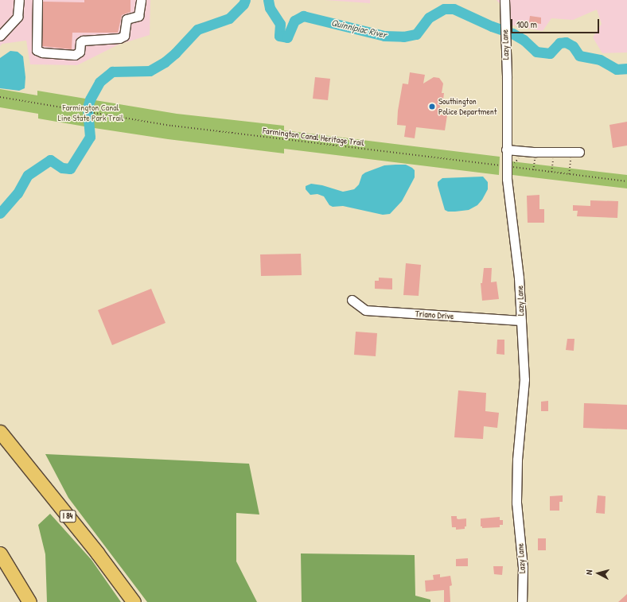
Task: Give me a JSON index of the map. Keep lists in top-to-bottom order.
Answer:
{
  "streets": {
    "highway": ["I 84"],
    "street": ["Lazy Lane", "Triano Drive"],
    "path": ["Farmington Canal Heritage Trail"]
  },
  "crossings": [
    ["Lazy Lane", "Farmington Canal Heritage Trail"],
    ["Lazy Lane", "Triano Drive"]
  ],
  "water": ["Quinnipiac River"],
  "parks": ["Farmington Canal Line State Park Trail"],
  "places": ["Southington Police Department"],
  "scale_bar": "100 m",
  "north": "left"
}
